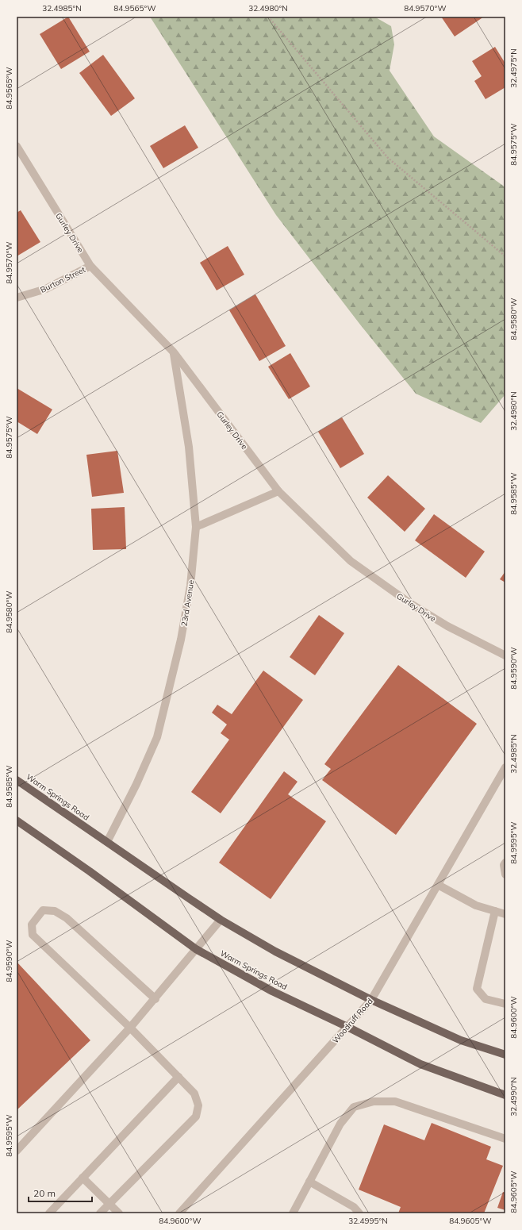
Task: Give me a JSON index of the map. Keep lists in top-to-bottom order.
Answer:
{
  "streets": {
    "main road": ["Warm Springs Road"],
    "street": [
      "Gurley Drive",
      "Burton Street",
      "23rd Avenue",
      "Woodruff Road"
    ]
  },
  "crossings": [
    ["Gurley Drive", "Burton Street"],
    ["Gurley Drive", "23rd Avenue"],
    ["23rd Avenue", "Warm Springs Road"],
    ["Warm Springs Road", "Woodruff Road"]
  ],
  "scale_bar": "20 m",
  "coordinates": [
    "32.4985°N",
    "84.9565°W",
    "32.4980°N",
    "84.9570°W",
    "32.4975°N",
    "84.9575°W",
    "84.9580°W",
    "84.9585°W",
    "84.9590°W",
    "84.9595°W",
    "84.9600°W",
    "32.4990°N",
    "84.9605°W",
    "32.4995°N"
  ]
}
